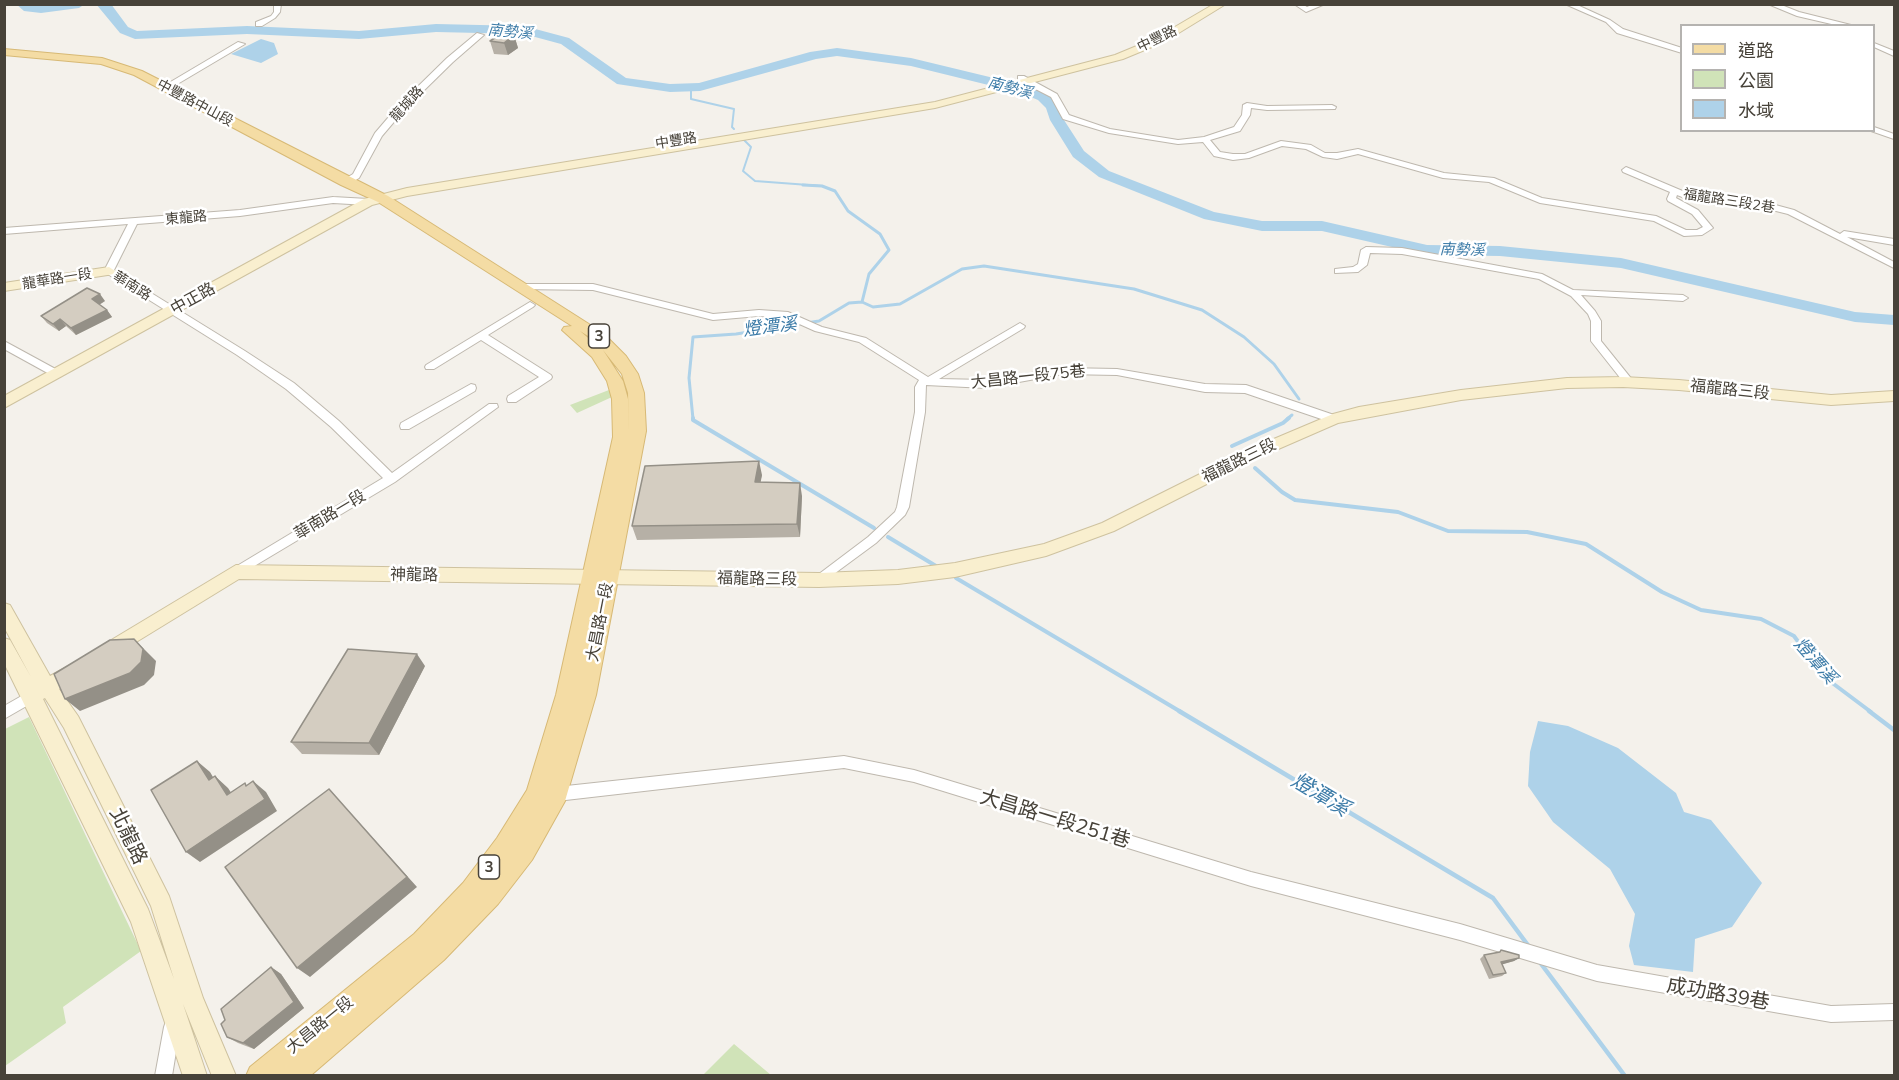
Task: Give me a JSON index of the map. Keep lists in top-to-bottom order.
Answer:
{
  "streets": {
    "main road": [
      "中豐路",
      "中豐路中山段",
      "龍華路一段",
      "中正路",
      "3",
      "福龍路三段",
      "華南路一段",
      "神龍路",
      "大昌路一段",
      "北龍路"
    ],
    "street": [
      "龍城路",
      "福龍路三段2巷",
      "東龍路",
      "華南路",
      "大昌路一段75巷",
      "大昌路一段251巷",
      "成功路39巷"
    ]
  },
  "crossings": [
    ["中豐路", "中豐路中山段"],
    ["中豐路", "東龍路"],
    ["中豐路", "中正路"],
    ["中豐路", "大昌路一段"],
    ["中豐路中山段", "龍城路"],
    ["中豐路中山段", "東龍路"],
    ["中豐路中山段", "中正路"],
    ["中豐路中山段", "大昌路一段"],
    ["東龍路", "華南路"],
    ["東龍路", "中正路"],
    ["東龍路", "大昌路一段"],
    ["龍華路一段", "華南路"],
    ["華南路", "中正路"],
    ["中正路", "大昌路一段"],
    ["大昌路一段75巷", "福龍路三段"],
    ["大昌路一段75巷", "大昌路一段"],
    ["福龍路三段", "神龍路"],
    ["福龍路三段", "大昌路一段"],
    ["華南路一段", "神龍路"],
    ["華南路一段", "北龍路"],
    ["神龍路", "大昌路一段"],
    ["大昌路一段", "大昌路一段251巷"],
    ["大昌路一段251巷", "成功路39巷"]
  ],
  "water": ["南勢溪", "燈潭溪"],
  "legend": ["道路", "公園", "水域"]
}
